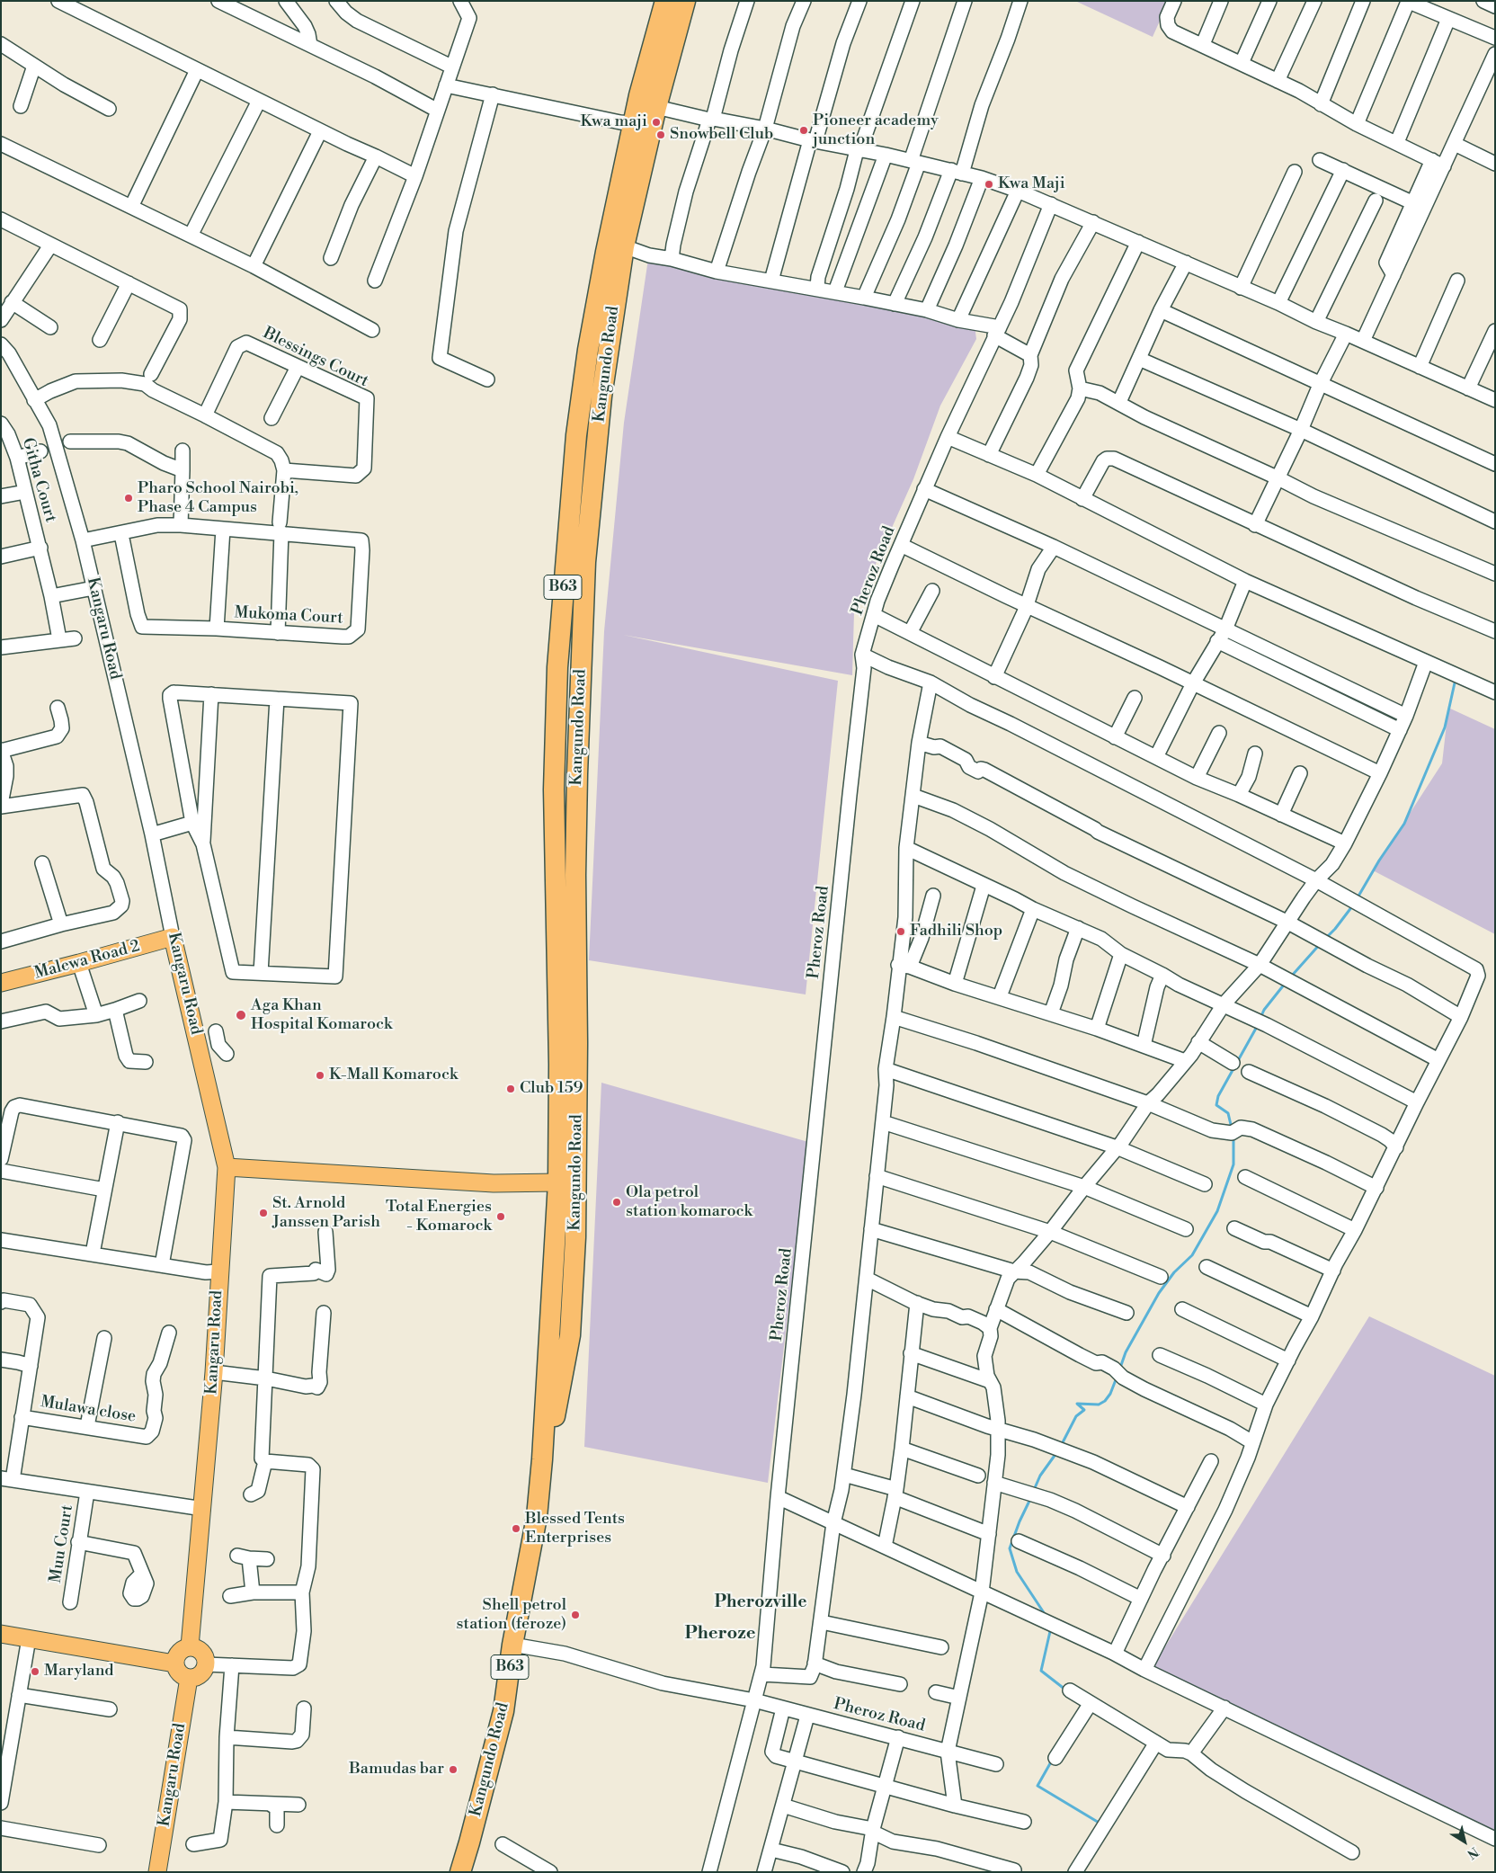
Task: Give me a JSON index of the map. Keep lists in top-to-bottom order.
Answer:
{
  "streets": {
    "highway": ["Kangundo Road", "B63"],
    "main road": ["Kangaru Road", "Malewa Road 2"],
    "street": [
      "Blessings Court",
      "Githa Court",
      "Pheroz Road",
      "Mukoma Court",
      "Mulawa close",
      "Muu Court"
    ]
  },
  "crossings": [
    ["Kangundo Road", "Pheroz Road"],
    ["Kangaru Road", "Malewa Road 2"]
  ],
  "districts": ["Pherozville", "Pheroze"],
  "places": [
    "Kwa maji",
    "Pioneer academy junction",
    "Snowbell Club",
    "Kwa Maji",
    "Pharo School Nairobi, Phase 4 Campus",
    "Fadhili Shop",
    "Aga Khan Hospital Komarock",
    "K-Mall Komarock",
    "Club 159",
    "Ola petrol station komarock",
    "St. Arnold Janssen Parish",
    "Total Energies - Komarock",
    "Blessed Tents Enterprises",
    "Shell petrol station (feroze)",
    "Maryland",
    "Bamudas bar"
  ],
  "north": "bottom right"
}
